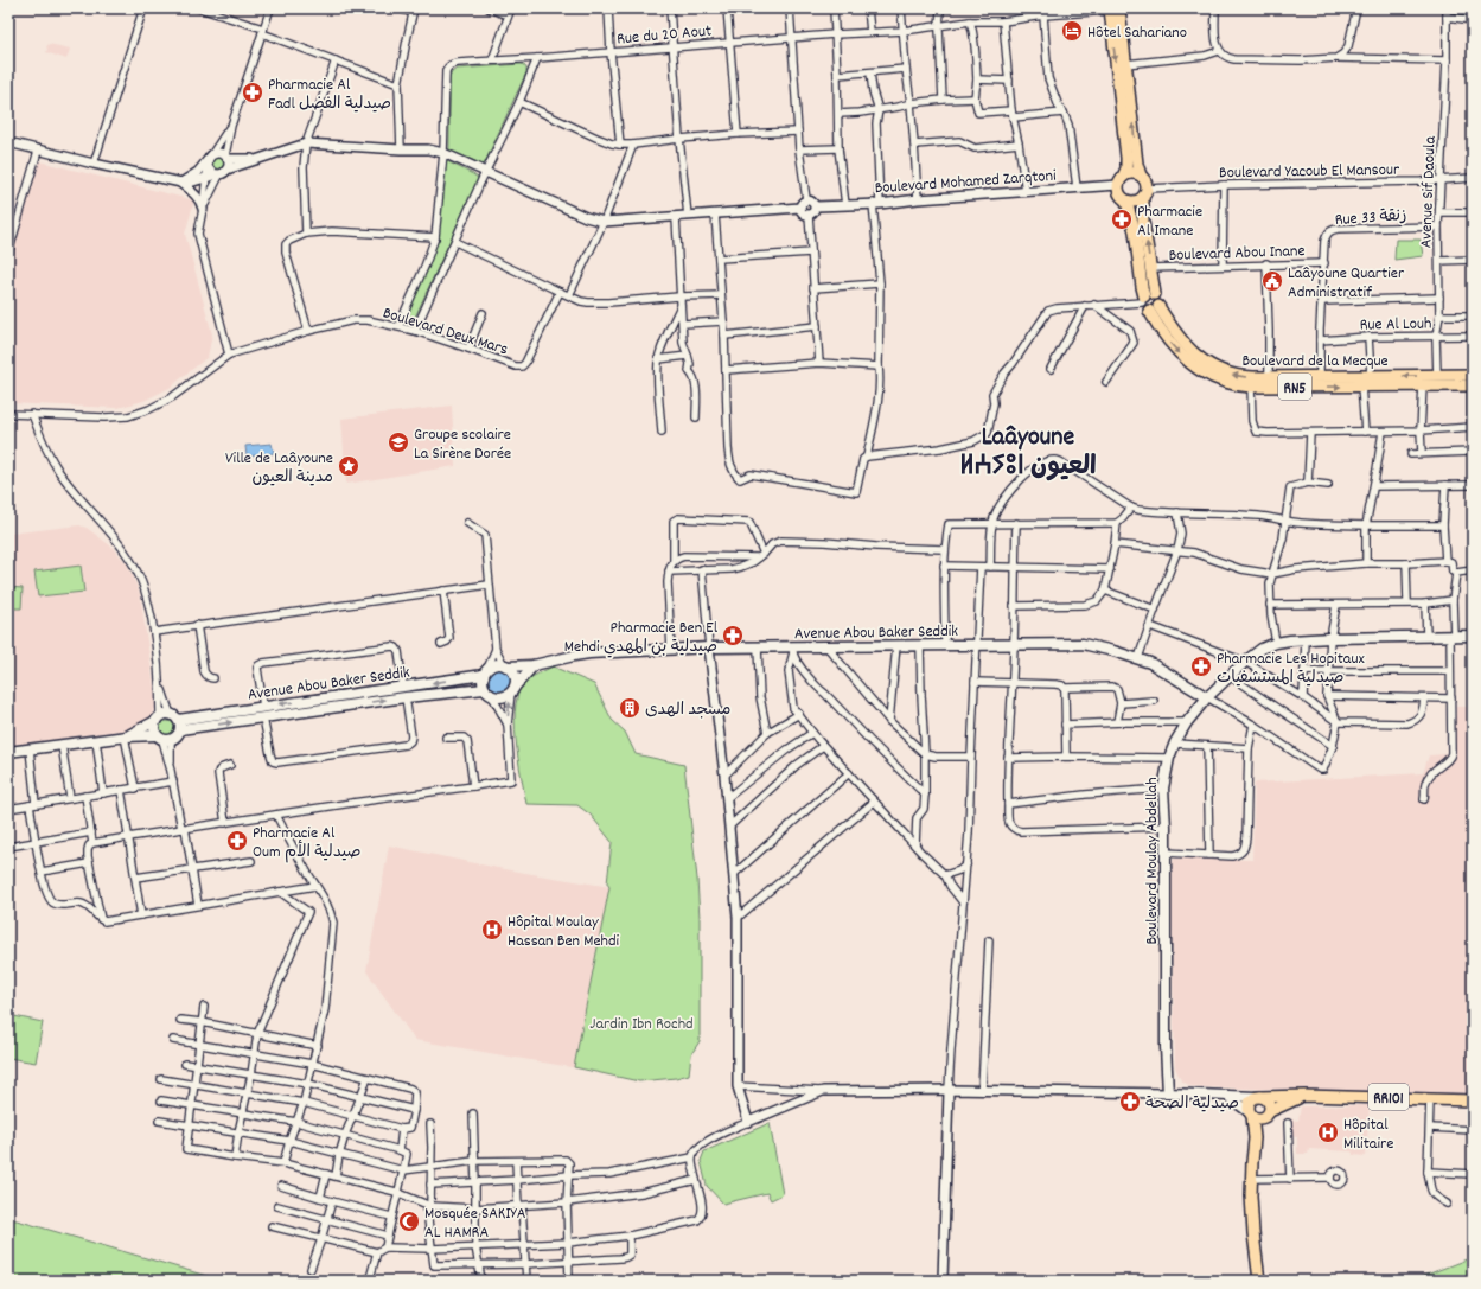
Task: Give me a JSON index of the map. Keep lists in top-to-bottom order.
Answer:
{
  "streets": {
    "main road": [
      "Boulevard de la Mecque",
      "RN5",
      "Avenue Abou Baker Seddik",
      "Boulevard Moulay Abdellah",
      "RR101"
    ],
    "street": [
      "Rue du 20 Aout",
      "Boulevard Yacoub El Mansour",
      "Boulevard Mohamed Zarqtoni",
      "Avenue Sif Daoula",
      "Rue 33 زنقة",
      "Boulevard Abou Inane",
      "Rue Al Louh",
      "Boulevard Deux Mars"
    ]
  },
  "crossings": [
    ["Rue du 20 Aout", "RN5"],
    ["Boulevard Yacoub El Mansour", "Boulevard Mohamed Zarqtoni"],
    ["Boulevard Yacoub El Mansour", "Avenue Sif Daoula"],
    ["Boulevard Yacoub El Mansour", "Boulevard de la Mecque"],
    ["Boulevard Yacoub El Mansour", "RN5"],
    ["Boulevard Mohamed Zarqtoni", "Boulevard de la Mecque"],
    ["Boulevard Mohamed Zarqtoni", "RN5"],
    ["Avenue Sif Daoula", "Rue 33 زنقة"],
    ["Avenue Sif Daoula", "Rue Al Louh"],
    ["Avenue Sif Daoula", "Boulevard de la Mecque"],
    ["Rue 33 زنقة", "Boulevard Abou Inane"],
    ["Rue 33 زنقة", "Rue Al Louh"],
    ["Rue 33 زنقة", "Boulevard de la Mecque"],
    ["Boulevard Abou Inane", "RN5"],
    ["Boulevard de la Mecque", "RN5"],
    ["Avenue Abou Baker Seddik", "Boulevard Moulay Abdellah"]
  ],
  "districts": ["Laâyoune ⵍⵄⵢⵓⵏ العيون"],
  "parks": ["Jardin Ibn Rochd"],
  "places": {
    "hotel": ["Hôtel Sahariano"],
    "pharmacy": [
      "Pharmacie Al Fadl صيدلية الفضل",
      "Pharmacie Al Imane",
      "Pharmacie Ben El Mehdi صيدلية بن المهدي",
      "Pharmacie Les Hopitaux صيدلية المستشفيات",
      "Pharmacie Al Oum صيدلية الأم",
      "صيدلية الصحة"
    ],
    "public building": ["Laâyoune Quartier Administratif"],
    "school or university": ["Groupe scolaire La Sirène Dorée"],
    "place": ["Ville de Laâyoune مدينة العيون"],
    "building": ["مسجد الهدى"],
    "hospital": ["Hôpital Moulay Hassan Ben Mehdi", "Hôpital Militaire"],
    "mosque": ["Mosquée SAKIYA AL HAMRA"]
  }
}
